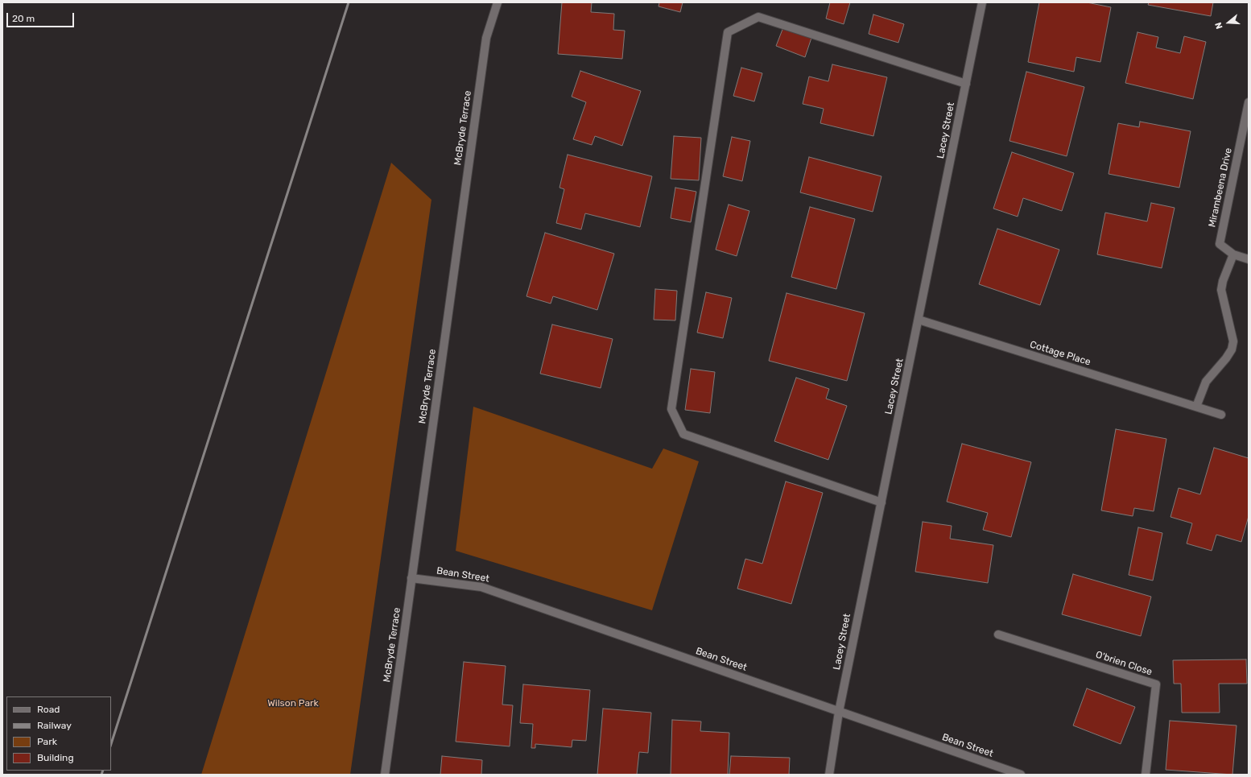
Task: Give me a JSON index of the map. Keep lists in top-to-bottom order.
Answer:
{
  "streets": {
    "street": [
      "McBryde Terrace",
      "Lacey Street",
      "Mirambeena Drive",
      "Cottage Place",
      "Bean Street",
      "O'brien Close"
    ]
  },
  "crossings": [
    ["McBryde Terrace", "Bean Street"],
    ["Lacey Street", "Cottage Place"],
    ["Lacey Street", "Bean Street"]
  ],
  "parks": ["Wilson Park"],
  "legend": [
    "Road",
    "Railway",
    "Park",
    "Building"
  ],
  "scale_bar": "20 m",
  "north": "left"
}
